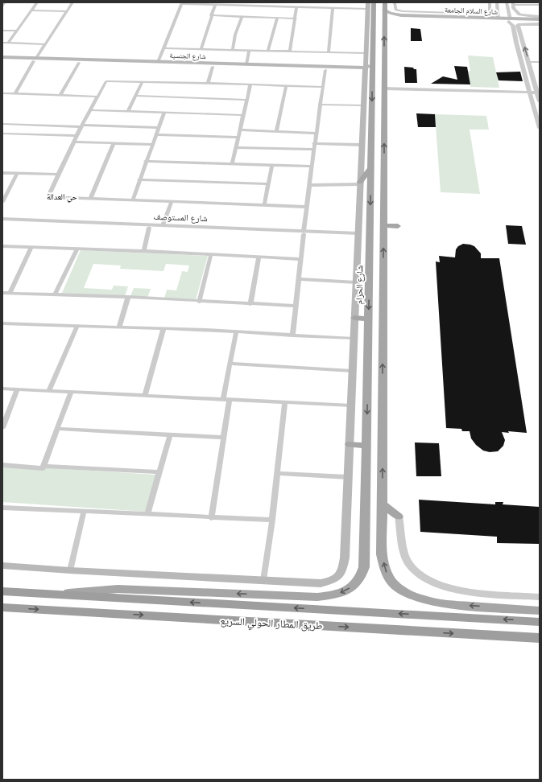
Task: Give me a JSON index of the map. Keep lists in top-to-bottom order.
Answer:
{
  "streets": {
    "highway": ["طريق المطار الحولي السريع"],
    "main road": ["شارع السلام الجامعة", "شارع الجنسية", "شارع الحزام"],
    "street": ["شارع المستوصف"]
  },
  "crossings": [
    ["شارع الجنسية", "شارع الحزام"],
    ["شارع الحزام", "طريق المطار الحولي السريع"]
  ],
  "districts": ["حي العدالة"]
}
